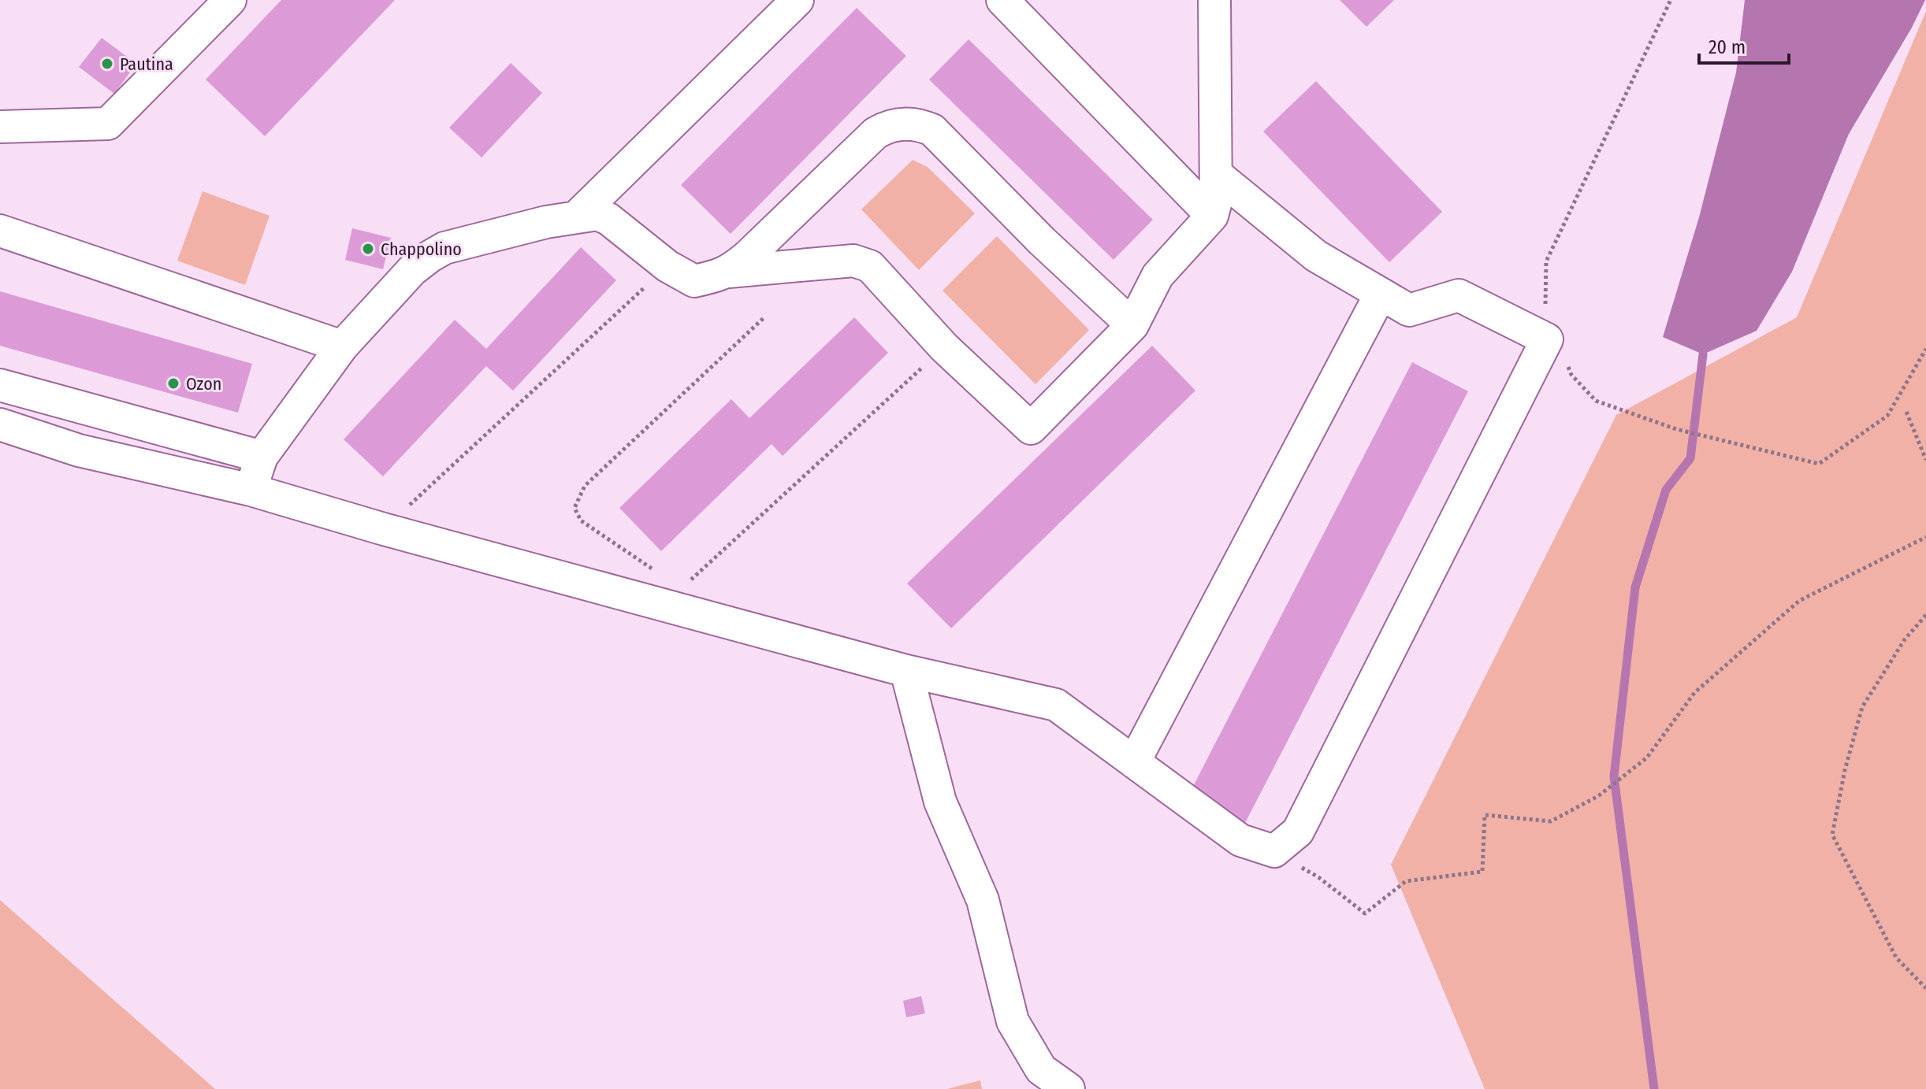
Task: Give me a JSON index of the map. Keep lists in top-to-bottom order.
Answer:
{
  "places": ["Pautina", "Chappolino", "Ozon"],
  "scale_bar": "20 m"
}
